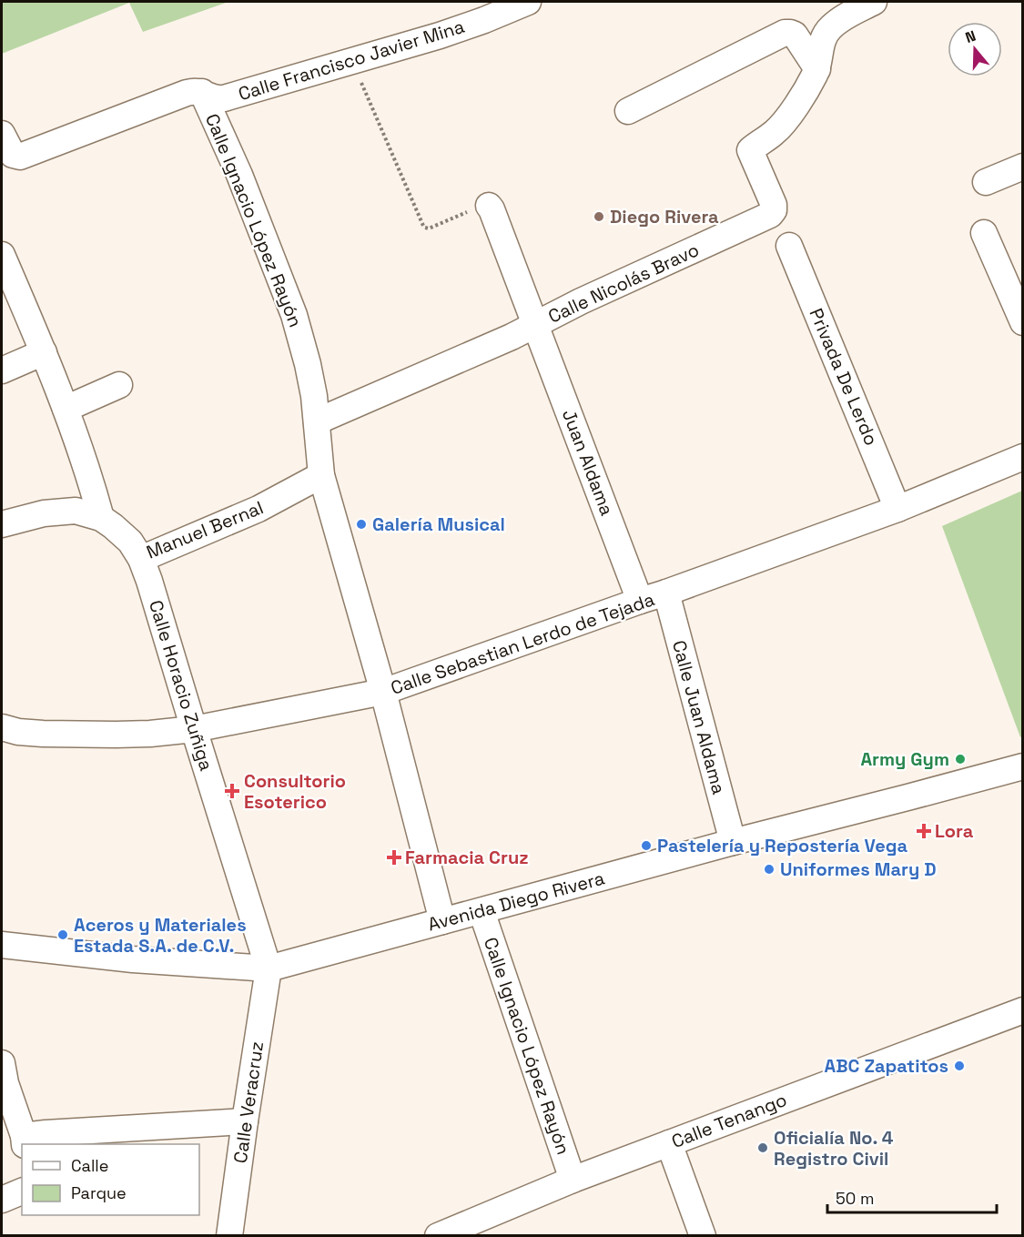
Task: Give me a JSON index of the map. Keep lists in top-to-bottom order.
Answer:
{
  "streets": {
    "street": [
      "Calle Francisco Javier Mina",
      "Calle Ignacio López Rayón",
      "Calle Nicolás Bravo",
      "Privada De Lerdo",
      "Juan Aldama",
      "Manuel Bernal",
      "Calle Sebastian Lerdo de Tejada",
      "Calle Horacio Zuñiga",
      "Calle Juan Aldama",
      "Avenida Diego Rivera",
      "Calle Veracruz",
      "Calle Tenango"
    ]
  },
  "crossings": [
    ["Calle Francisco Javier Mina", "Calle Ignacio López Rayón"],
    ["Calle Ignacio López Rayón", "Calle Nicolás Bravo"],
    ["Calle Ignacio López Rayón", "Manuel Bernal"],
    ["Calle Ignacio López Rayón", "Calle Sebastian Lerdo de Tejada"],
    ["Calle Ignacio López Rayón", "Avenida Diego Rivera"],
    ["Calle Ignacio López Rayón", "Calle Tenango"],
    ["Calle Nicolás Bravo", "Juan Aldama"],
    ["Privada De Lerdo", "Calle Sebastian Lerdo de Tejada"],
    ["Juan Aldama", "Calle Sebastian Lerdo de Tejada"],
    ["Manuel Bernal", "Calle Horacio Zuñiga"],
    ["Calle Sebastian Lerdo de Tejada", "Calle Horacio Zuñiga"],
    ["Calle Sebastian Lerdo de Tejada", "Calle Juan Aldama"],
    ["Calle Horacio Zuñiga", "Avenida Diego Rivera"],
    ["Calle Horacio Zuñiga", "Calle Veracruz"],
    ["Calle Juan Aldama", "Avenida Diego Rivera"],
    ["Avenida Diego Rivera", "Calle Veracruz"]
  ],
  "places": {
    "other": [
      "Diego Rivera",
      "Galería Musical",
      "Army Gym",
      "Pastelería y Repostería Vega",
      "Uniformes Mary D",
      "Aceros y Materiales Estada S.A. de C.V.",
      "ABC Zapatitos",
      "Oficialía No. 4 Registro Civil"
    ],
    "health": ["Consultorio Esoterico", "Lora", "Farmacia Cruz"]
  },
  "legend": ["Calle", "Parque"],
  "scale_bar": "50 m",
  "north": "top"
}
